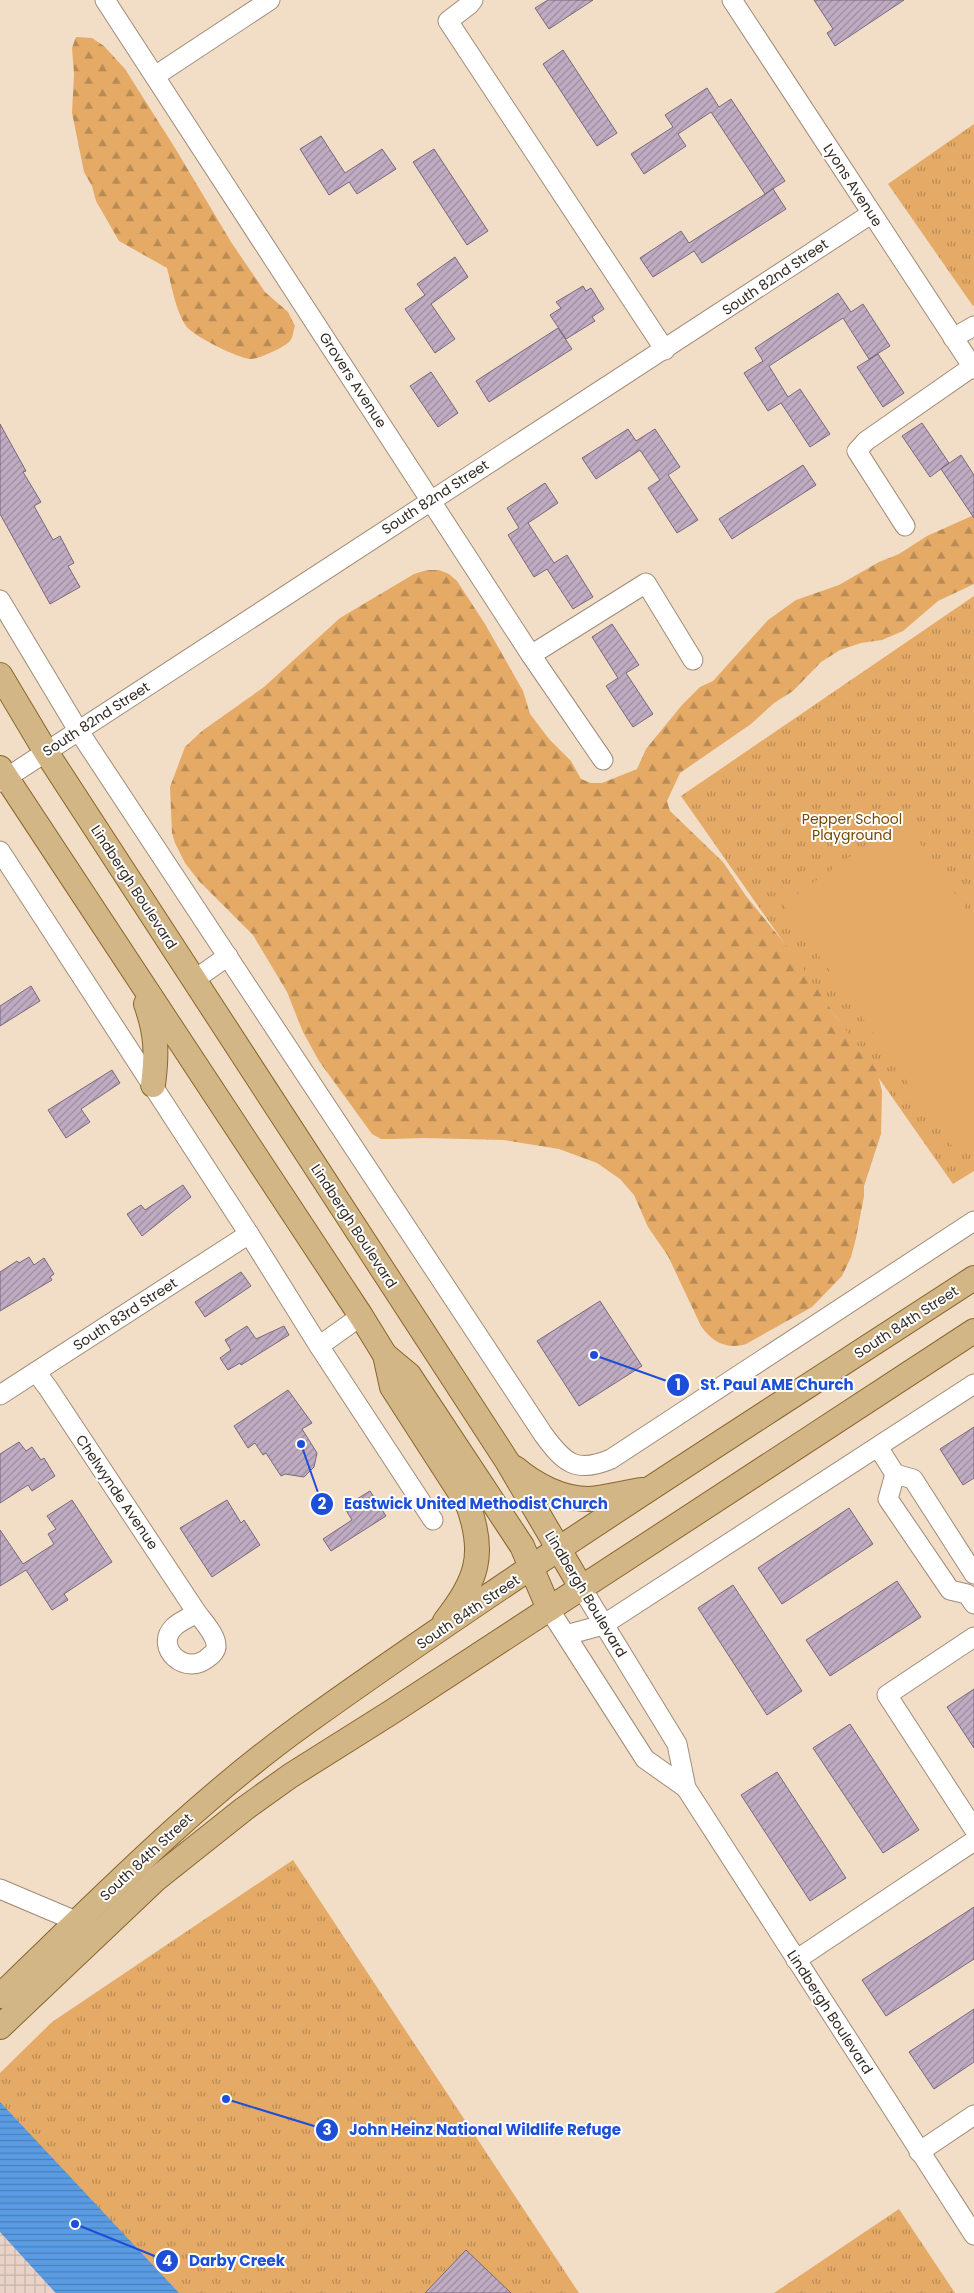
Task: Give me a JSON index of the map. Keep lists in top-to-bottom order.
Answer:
{
  "streets": {
    "main road": ["Lindbergh Boulevard", "South 84th Street"],
    "street": [
      "Lyons Avenue",
      "South 82nd Street",
      "Grovers Avenue",
      "South 83rd Street",
      "Chelwynde Avenue"
    ]
  },
  "crossings": [
    ["Lyons Avenue", "South 82nd Street"],
    ["South 82nd Street", "Grovers Avenue"],
    ["South 82nd Street", "Lindbergh Boulevard"],
    ["Lindbergh Boulevard", "South 84th Street"],
    ["South 83rd Street", "Chelwynde Avenue"]
  ],
  "parks": ["Pepper School Playground"],
  "places": [
    "St. Paul AME Church",
    "Eastwick United Methodist Church",
    "John Heinz National Wildlife Refuge",
    "Darby Creek"
  ]
}
